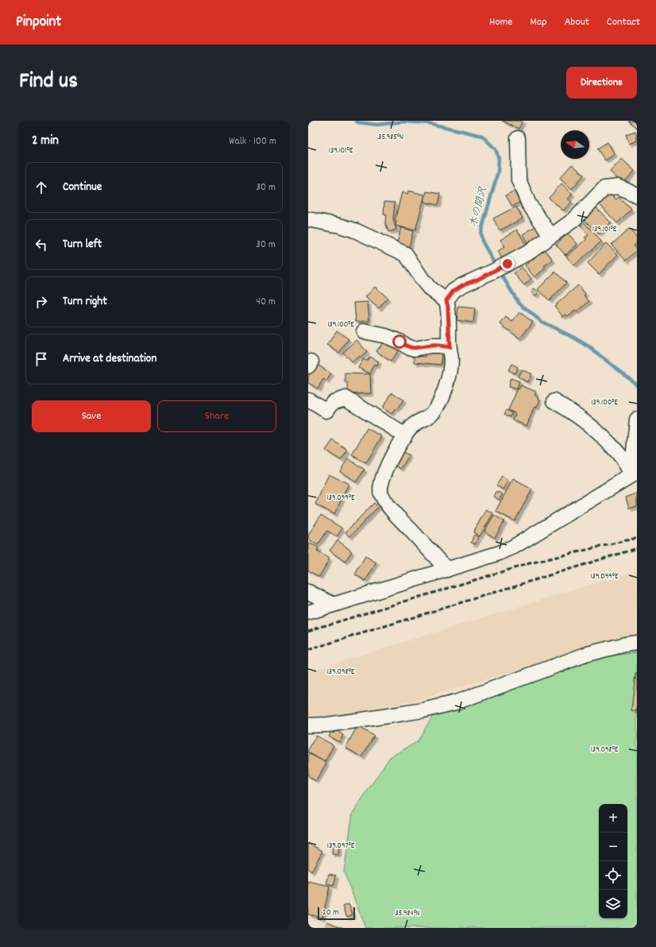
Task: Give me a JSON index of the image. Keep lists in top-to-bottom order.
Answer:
{
  "water": ["木の間沢"],
  "scale_bar": "20 m",
  "north": "left",
  "page": {
    "header": "Pinpoint",
    "nav": [
      "Home",
      "Map",
      "About",
      "Contact"
    ],
    "title": "Find us",
    "buttons": [
      "Directions",
      ["Save", "Share"]
    ],
    "heading": ["2 min", "Walk · 100 m"],
    "list": [
      ["Continue", "30 m"],
      ["Turn left", "30 m"],
      ["Turn right", "40 m"],
      "Arrive at destination"
    ],
    "map_buttons": ["+", "−"],
    "scale": "20 m"
  },
  "coordinates": [
    "35.985°N",
    "139.101°E",
    "139.100°E",
    "139.099°E",
    "139.098°E",
    "139.097°E",
    "35.984°N"
  ]
}
